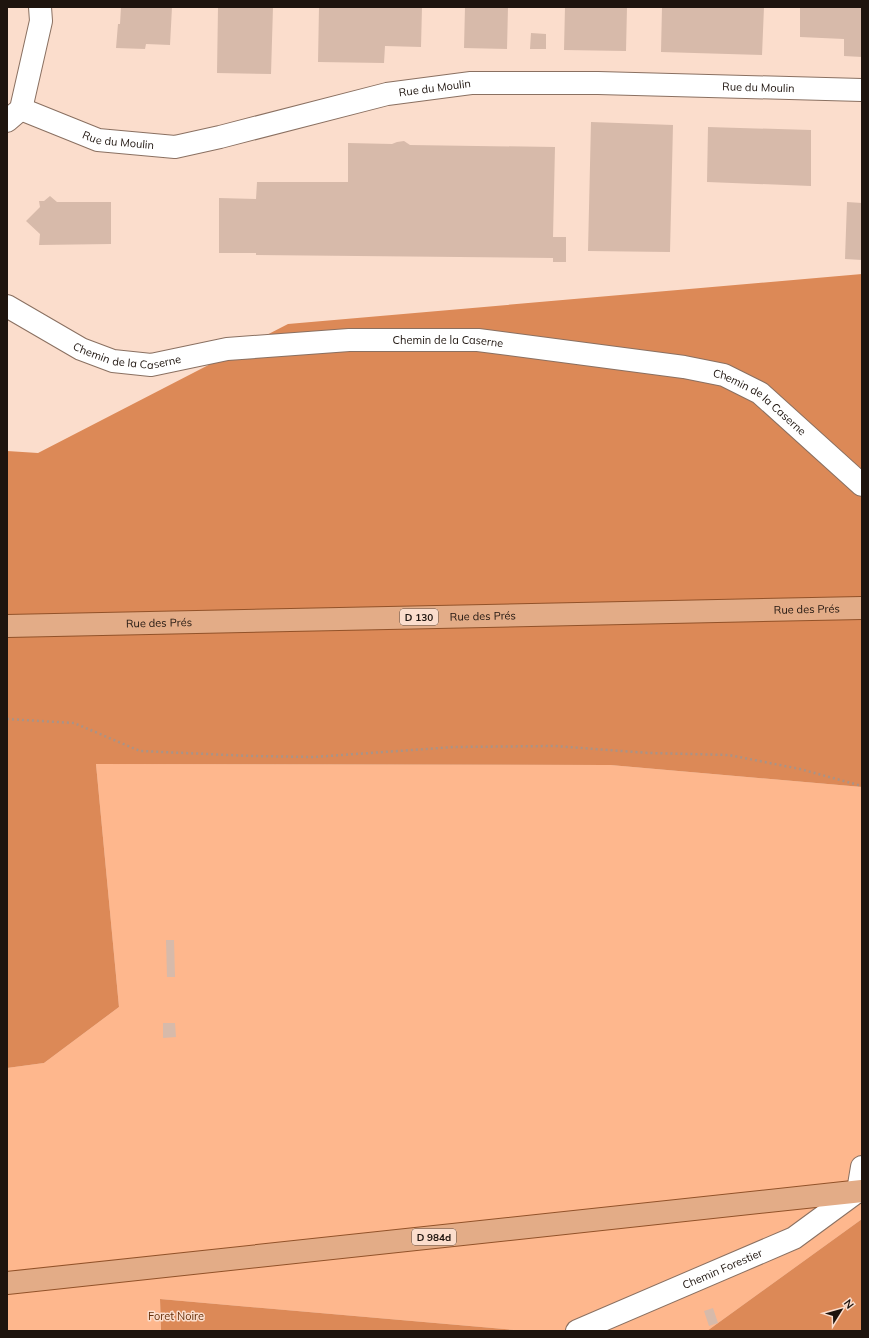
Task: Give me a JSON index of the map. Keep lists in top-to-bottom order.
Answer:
{
  "streets": {
    "main road": ["Rue des Prés", "D 130", "D 984d"],
    "street": ["Rue du Moulin", "Chemin de la Caserne", "Chemin Forestier"]
  },
  "crossings": [
    ["D 984d", "Chemin Forestier"]
  ],
  "parks": ["Foret Noire"],
  "north": "top right"
}
